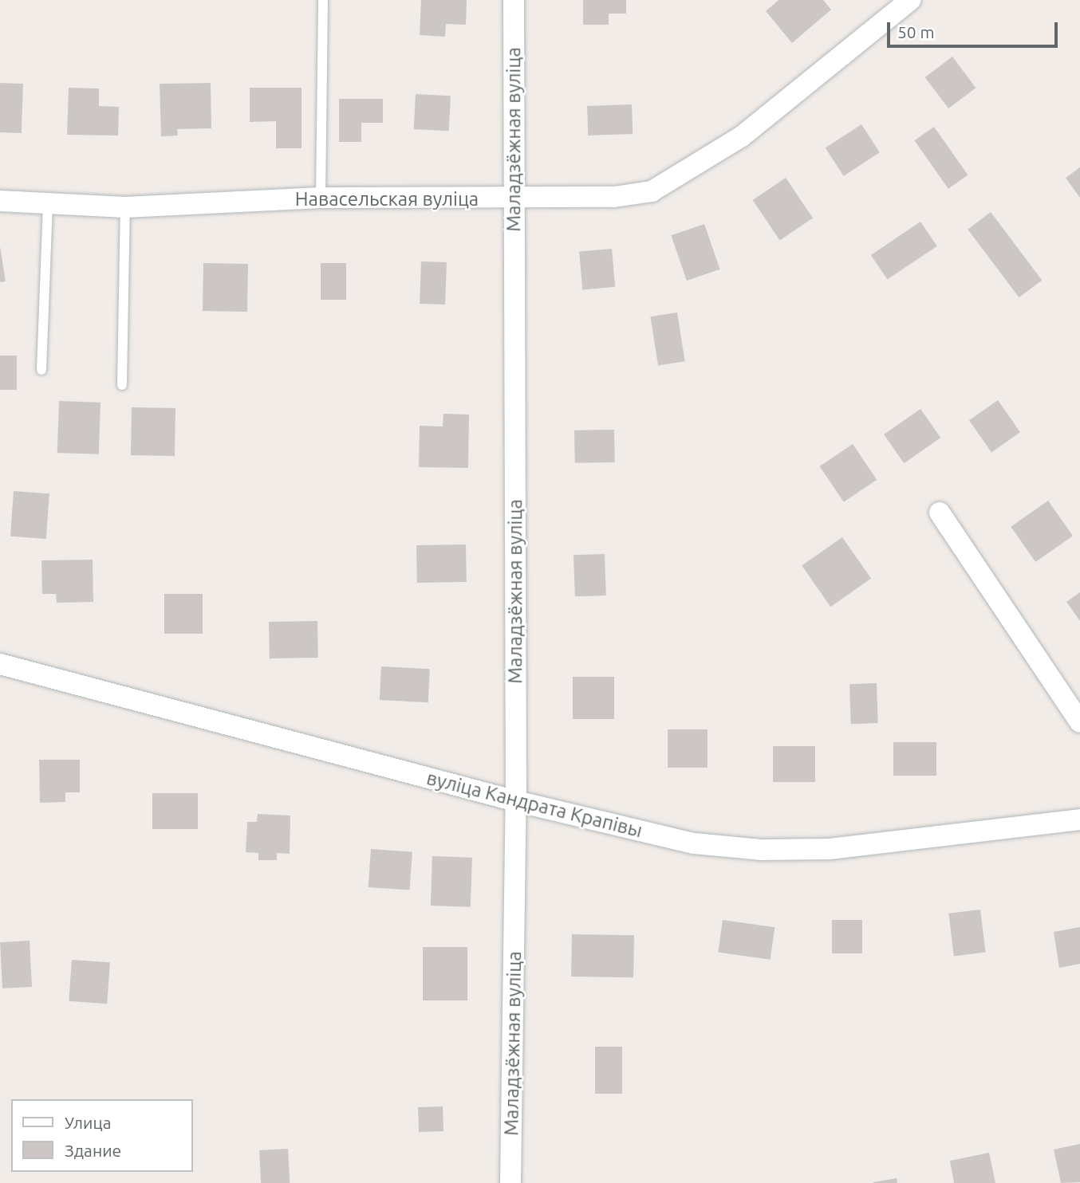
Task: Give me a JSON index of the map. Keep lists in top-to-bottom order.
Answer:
{
  "streets": {
    "street": ["Маладзёжная вуліца", "Навасельская вуліца", "вуліца Кандрата Крапівы"]
  },
  "crossings": [
    ["Маладзёжная вуліца", "Навасельская вуліца"],
    ["Маладзёжная вуліца", "вуліца Кандрата Крапівы"]
  ],
  "legend": ["Улица", "Здание"],
  "scale_bar": "50 m"
}
